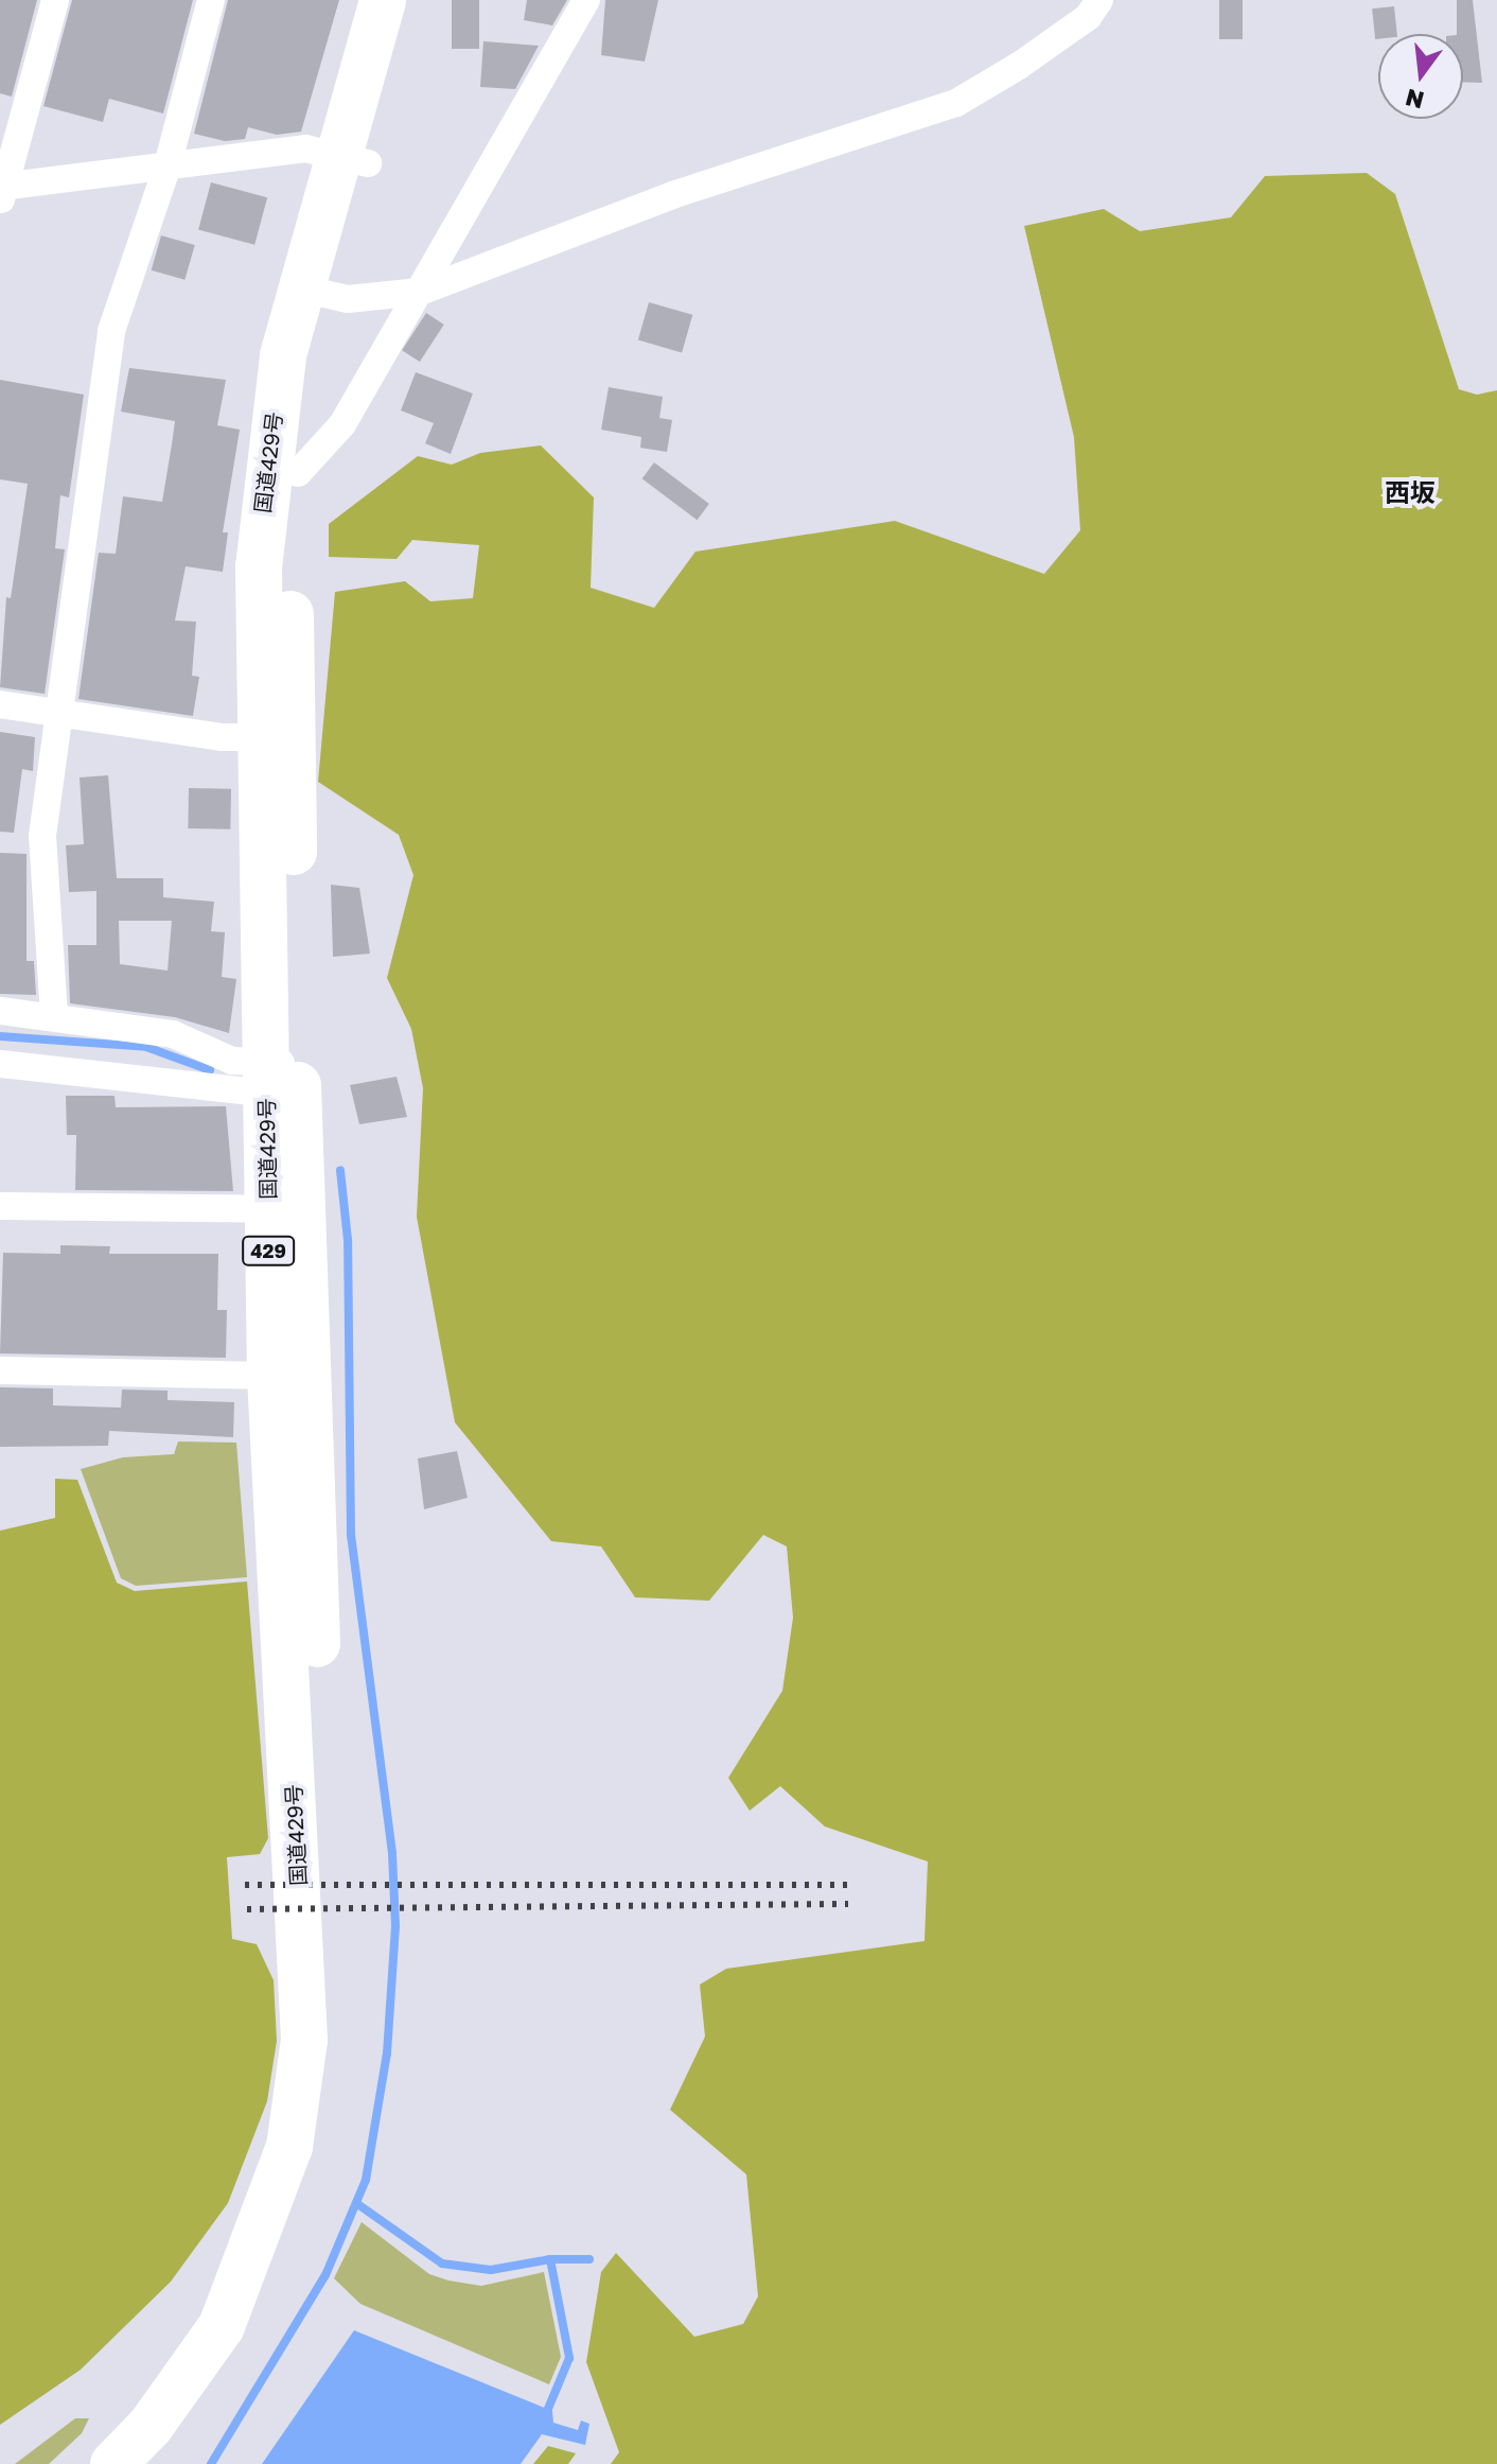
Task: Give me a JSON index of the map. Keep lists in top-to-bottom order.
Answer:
{
  "streets": {
    "highway": ["国道429号", "429"]
  },
  "districts": ["西坂"],
  "north": "bottom"
}
